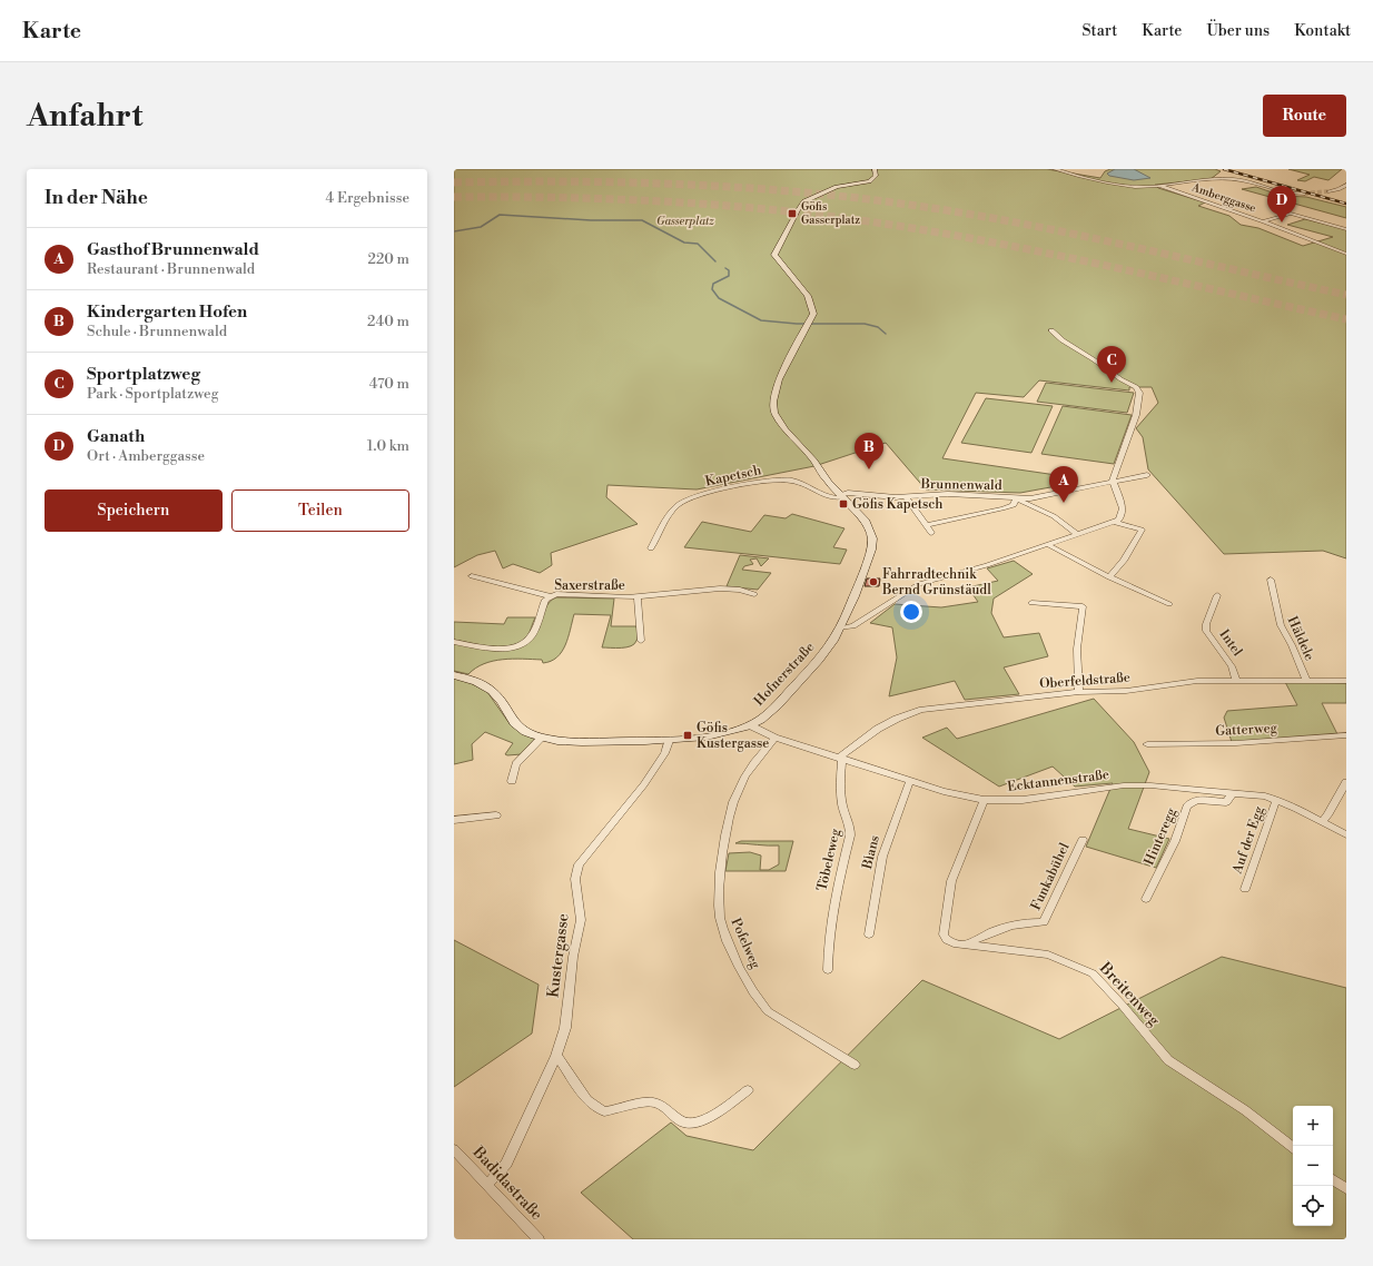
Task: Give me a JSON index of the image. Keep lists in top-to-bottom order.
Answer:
{
  "streets": {
    "main road": ["Hofnerstraße"],
    "street": [
      "Amberggasse",
      "Kapetsch",
      "Brunnenwald",
      "Saxerstraße",
      "Häldele",
      "Intel",
      "Oberfeldstraße",
      "Gatterweg",
      "Ecktannenstraße",
      "Hinteregg",
      "Auf der Egg",
      "Blans",
      "Töbeleweg",
      "Funkabühel",
      "Pofelweg",
      "Kustergasse",
      "Breitenweg",
      "Badidastraße"
    ]
  },
  "crossings": [
    ["Kapetsch", "Brunnenwald"],
    ["Kapetsch", "Hofnerstraße"],
    ["Brunnenwald", "Hofnerstraße"],
    ["Häldele", "Oberfeldstraße"],
    ["Intel", "Oberfeldstraße"],
    ["Hofnerstraße", "Ecktannenstraße"],
    ["Hofnerstraße", "Kustergasse"],
    ["Oberfeldstraße", "Ecktannenstraße"],
    ["Oberfeldstraße", "Töbeleweg"],
    ["Ecktannenstraße", "Hinteregg"],
    ["Ecktannenstraße", "Auf der Egg"],
    ["Ecktannenstraße", "Blans"],
    ["Ecktannenstraße", "Töbeleweg"],
    ["Ecktannenstraße", "Pofelweg"],
    ["Ecktannenstraße", "Breitenweg"],
    ["Funkabühel", "Breitenweg"],
    ["Kustergasse", "Badidastraße"]
  ],
  "parks": ["Gasserplatz"],
  "places": {
    "transit": ["Göfis Gasserplatz", "Göfis Kapetsch", "Göfis Kustergasse"],
    "other": ["Fahrradtechnik Bernd Grünstäudl"]
  },
  "page": {
    "header": "Karte",
    "nav": [
      "Start",
      "Karte",
      "Über uns",
      "Kontakt"
    ],
    "buttons": [
      "Route",
      ["Speichern", "Teilen"]
    ],
    "title": "Anfahrt",
    "heading": ["In der Nähe", "4 Ergebnisse"],
    "pins": [
      "D",
      "C",
      "B",
      "A"
    ],
    "list": [
      {
        "mark": "A",
        "name": "Gasthof Brunnenwald",
        "note": "Restaurant · Brunnenwald",
        "value": "220 m"
      },
      {
        "mark": "B",
        "name": "Kindergarten Hofen",
        "note": "Schule · Brunnenwald",
        "value": "240 m"
      },
      {
        "mark": "C",
        "name": "Sportplatzweg",
        "note": "Park · Sportplatzweg",
        "value": "470 m"
      },
      {
        "mark": "D",
        "name": "Ganath",
        "note": "Ort · Amberggasse",
        "value": "1.0 km"
      }
    ],
    "map_buttons": ["+", "−"]
  }
}
